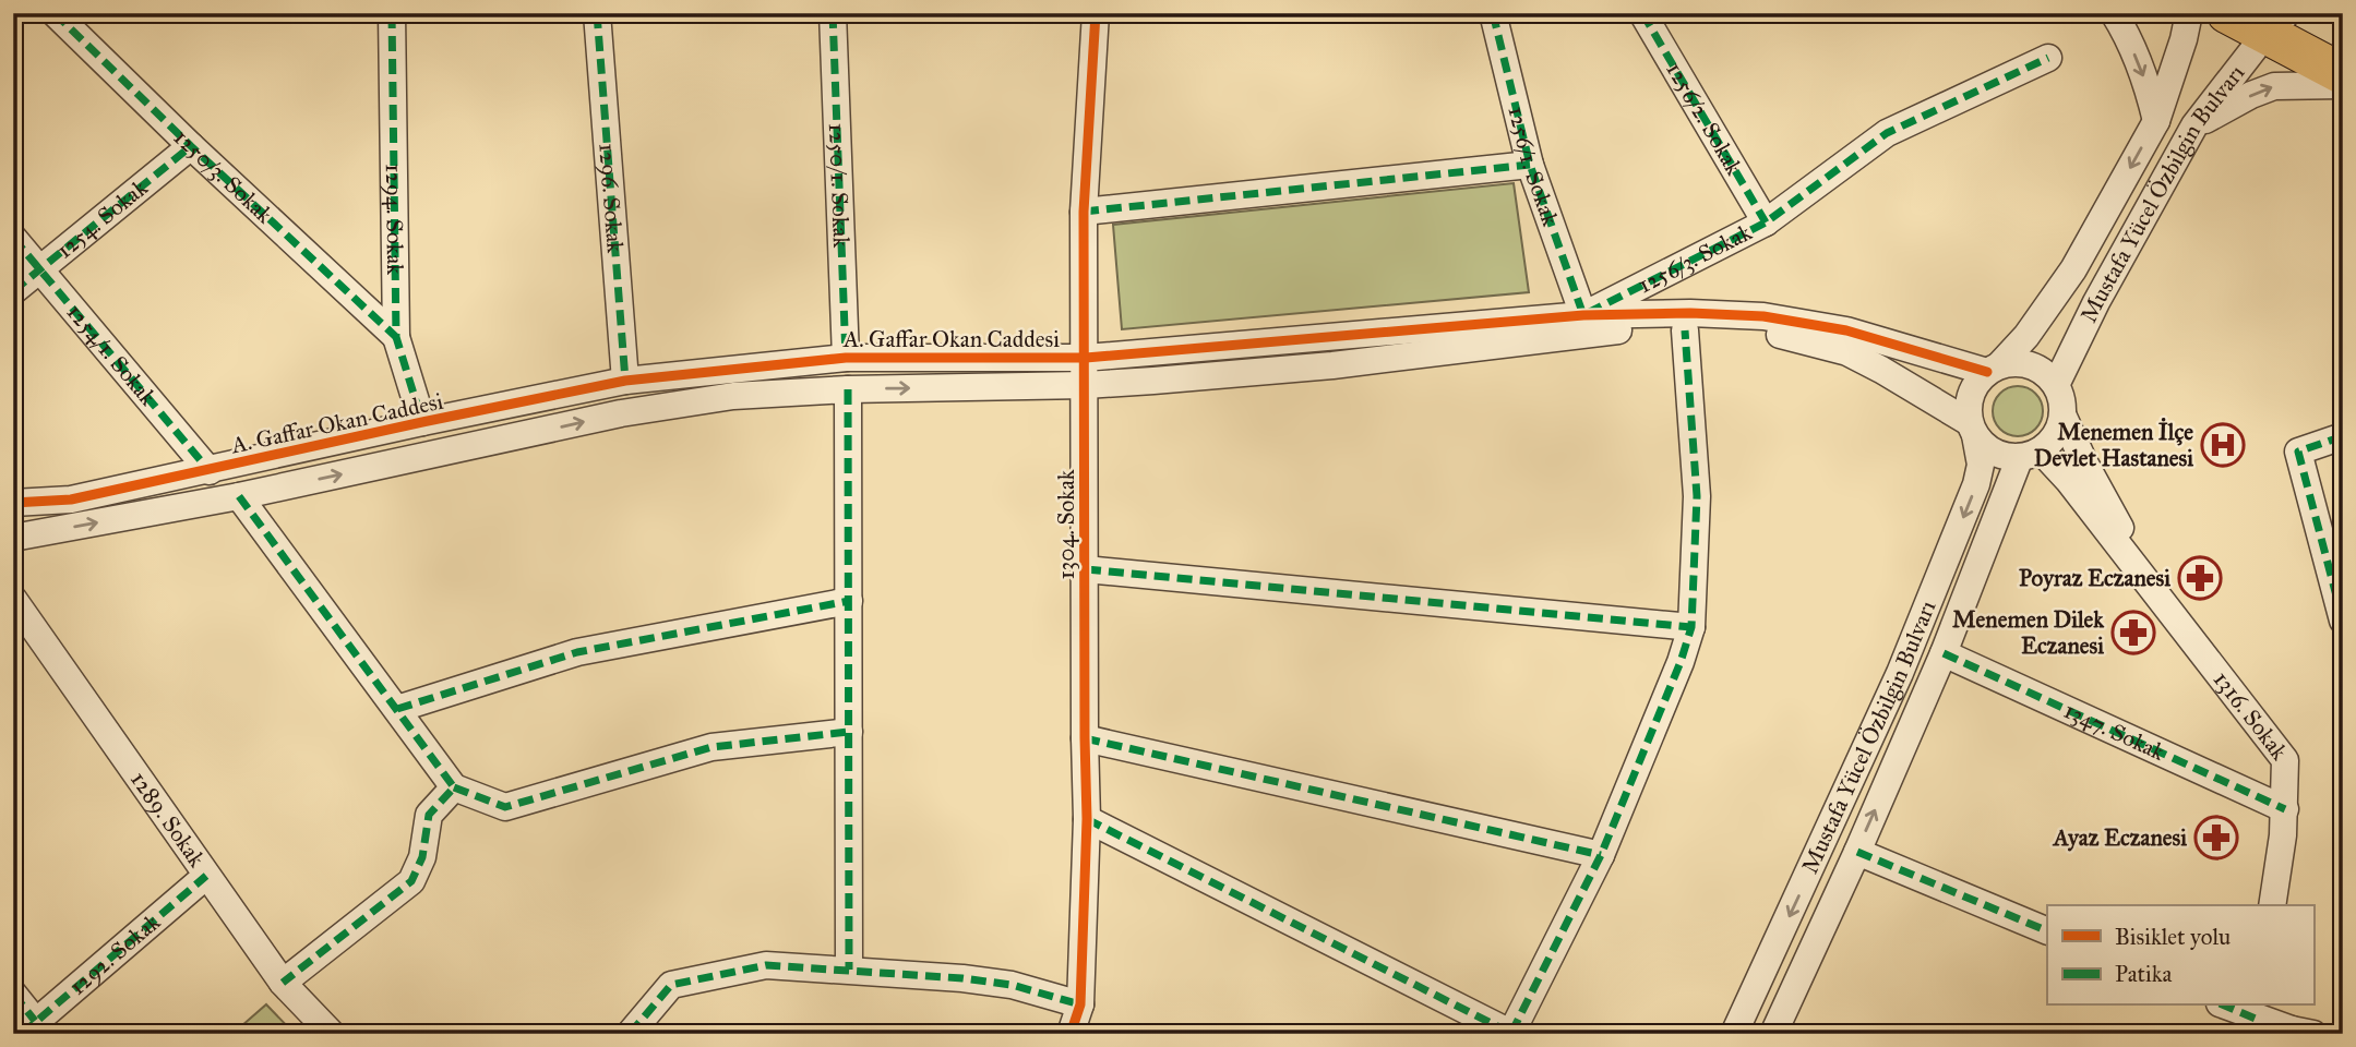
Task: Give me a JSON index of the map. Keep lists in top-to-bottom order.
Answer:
{
  "streets": {
    "street": [
      "1256/2. Sokak",
      "1256/1. Sokak",
      "1250/3. Sokak",
      "1250/1. Sokak",
      "Mustafa Yücel Özbilgin Bulvarı",
      "1296. Sokak",
      "1254. Sokak",
      "1294. Sokak",
      "1256/3. Sokak",
      "A. Gaffar Okan Caddesi",
      "1254/1. Sokak",
      "1304. Sokak",
      "1316. Sokak",
      "1347. Sokak",
      "1289. Sokak",
      "1292. Sokak"
    ]
  },
  "crossings": [
    ["1256/2. Sokak", "1256/3. Sokak"],
    ["1256/1. Sokak", "1256/3. Sokak"],
    ["1256/1. Sokak", "A. Gaffar Okan Caddesi"],
    ["1250/3. Sokak", "1254. Sokak"],
    ["1250/3. Sokak", "1294. Sokak"],
    ["1250/1. Sokak", "A. Gaffar Okan Caddesi"],
    ["Mustafa Yücel Özbilgin Bulvarı", "A. Gaffar Okan Caddesi"],
    ["Mustafa Yücel Özbilgin Bulvarı", "1347. Sokak"],
    ["1296. Sokak", "A. Gaffar Okan Caddesi"],
    ["1254. Sokak", "1254/1. Sokak"],
    ["1294. Sokak", "A. Gaffar Okan Caddesi"],
    ["1256/3. Sokak", "A. Gaffar Okan Caddesi"],
    ["A. Gaffar Okan Caddesi", "1254/1. Sokak"],
    ["A. Gaffar Okan Caddesi", "1304. Sokak"],
    ["1316. Sokak", "1347. Sokak"],
    ["1289. Sokak", "1292. Sokak"]
  ],
  "places": {
    "hospital": ["Menemen İlçe Devlet Hastanesi"],
    "pharmacy": ["Poyraz Eczanesi", "Menemen Dilek Eczanesi", "Ayaz Eczanesi"]
  },
  "legend": ["Bisiklet yolu", "Patika"]
}
